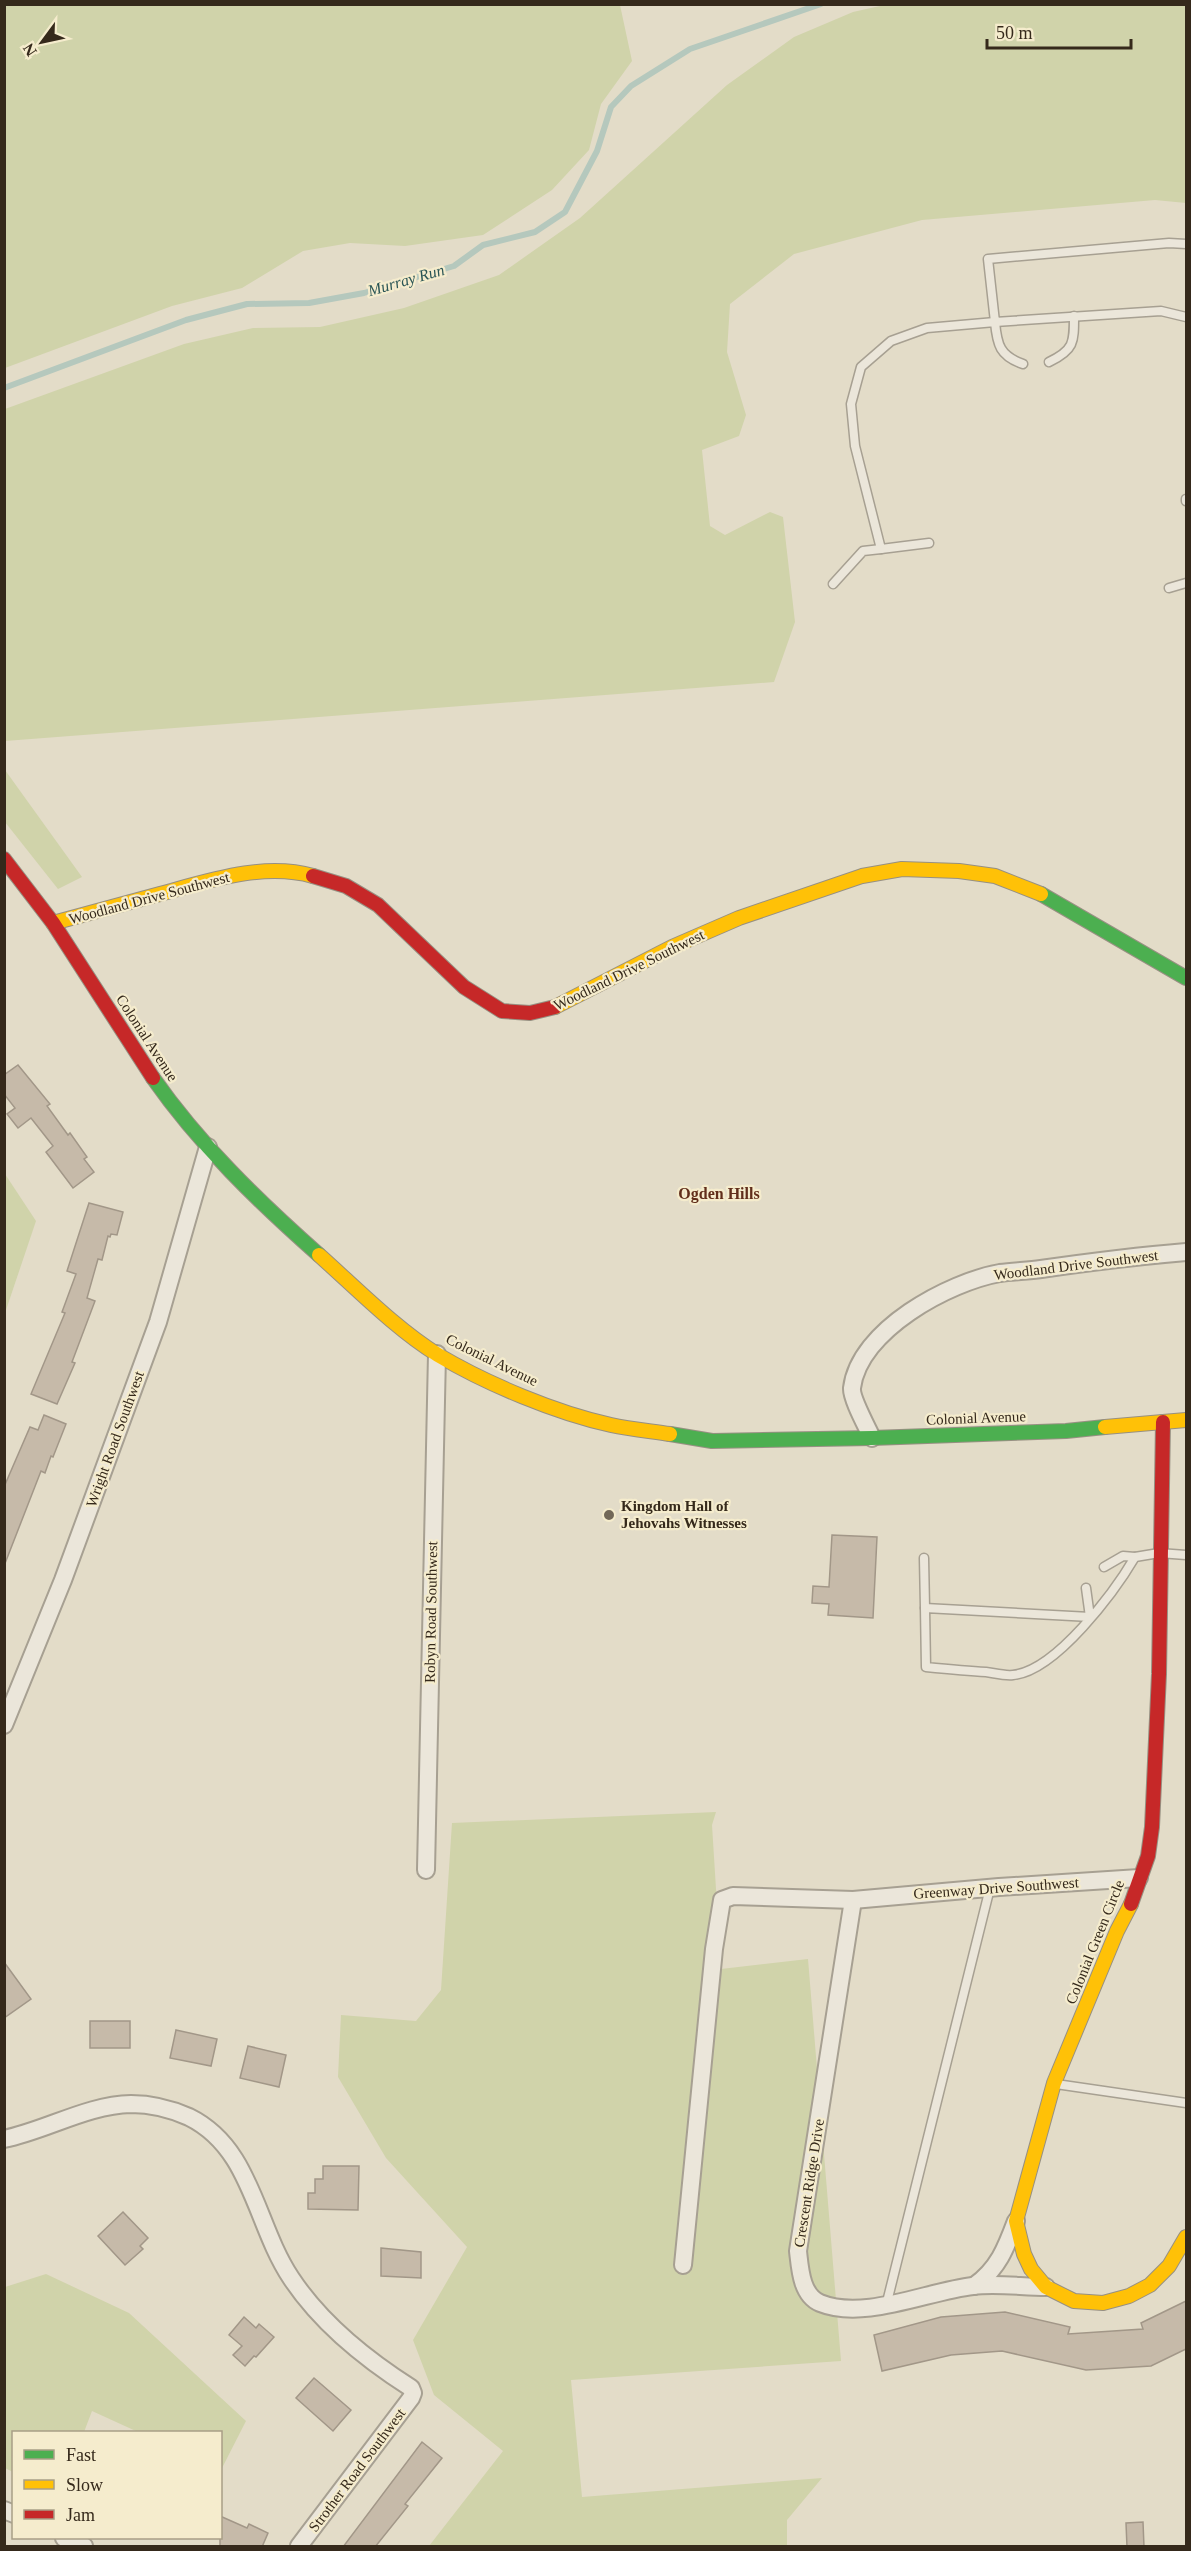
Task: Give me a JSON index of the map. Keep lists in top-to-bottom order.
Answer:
{
  "streets": {
    "street": [
      "Woodland Drive Southwest",
      "Colonial Avenue",
      "Wright Road Southwest",
      "Robyn Road Southwest",
      "Greenway Drive Southwest",
      "Colonial Green Circle",
      "Crescent Ridge Drive",
      "Strother Road Southwest"
    ]
  },
  "crossings": [
    ["Woodland Drive Southwest", "Colonial Avenue"],
    ["Colonial Avenue", "Wright Road Southwest"],
    ["Colonial Avenue", "Robyn Road Southwest"],
    ["Colonial Avenue", "Colonial Green Circle"],
    ["Greenway Drive Southwest", "Colonial Green Circle"],
    ["Greenway Drive Southwest", "Crescent Ridge Drive"],
    ["Colonial Green Circle", "Crescent Ridge Drive"]
  ],
  "districts": ["Ogden Hills"],
  "water": ["Murray Run"],
  "places": ["Kingdom Hall of Jehovahs Witnesses"],
  "legend": ["Fast", "Slow", "Jam"],
  "scale_bar": "50 m",
  "north": "bottom left"
}
